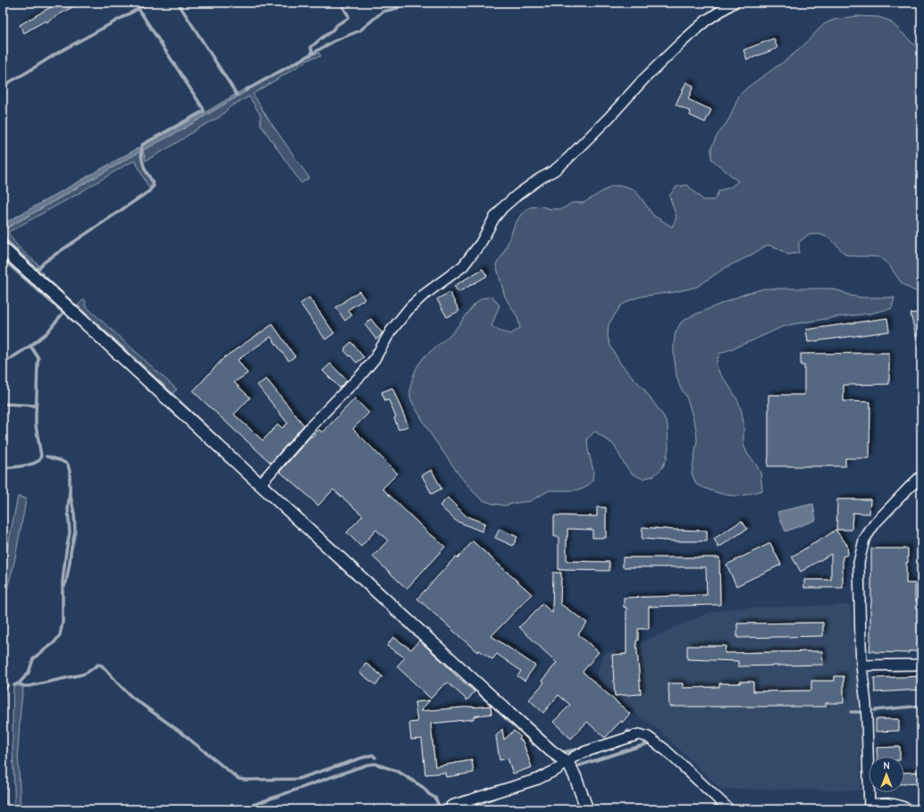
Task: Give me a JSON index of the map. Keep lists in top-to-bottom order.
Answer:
{
  "north": "top"
}
